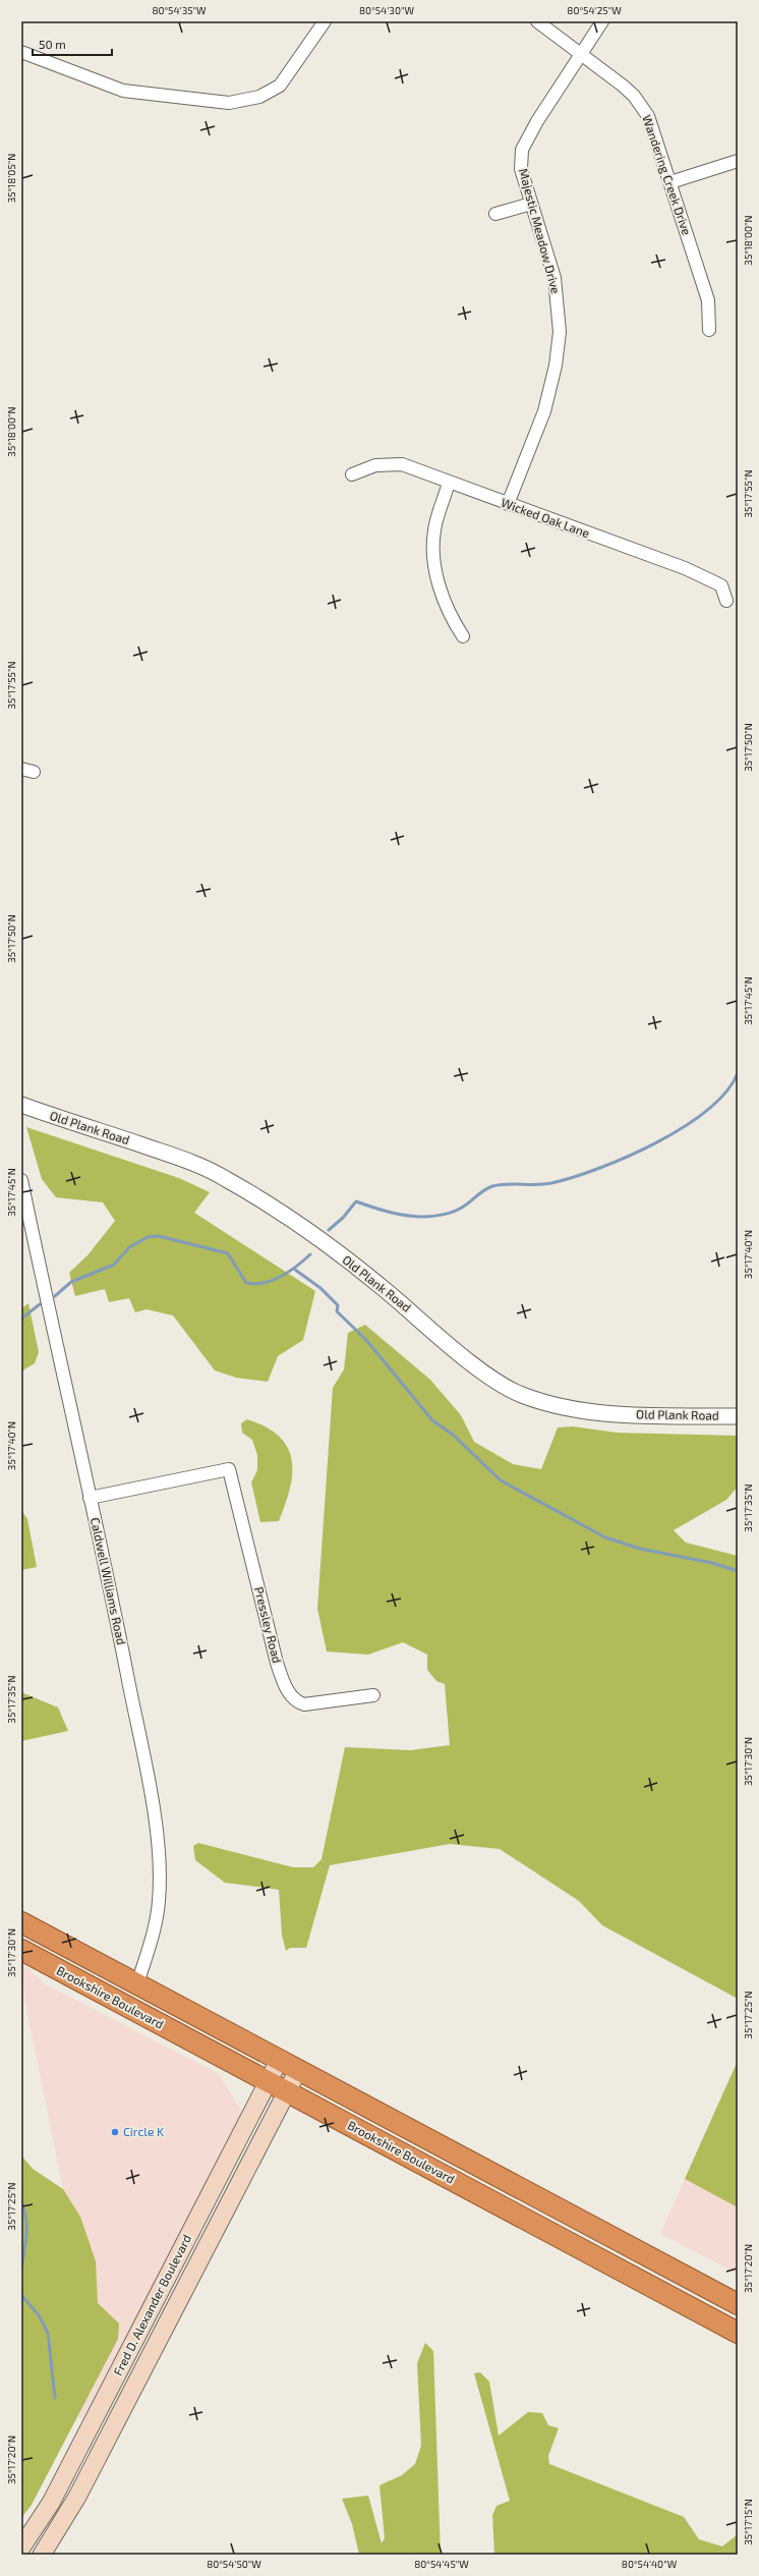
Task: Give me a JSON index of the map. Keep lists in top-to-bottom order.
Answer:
{
  "streets": {
    "highway": ["Brookshire Boulevard"],
    "main road": ["Fred D. Alexander Boulevard"],
    "street": [
      "Wandering Creek Drive",
      "Majestic Meadow Drive",
      "Wicked Oak Lane",
      "Old Plank Road",
      "Caldwell Williams Road",
      "Pressley Road"
    ]
  },
  "crossings": [
    ["Wandering Creek Drive", "Majestic Meadow Drive"],
    ["Majestic Meadow Drive", "Wicked Oak Lane"],
    ["Caldwell Williams Road", "Pressley Road"],
    ["Caldwell Williams Road", "Brookshire Boulevard"],
    ["Brookshire Boulevard", "Fred D. Alexander Boulevard"]
  ],
  "places": ["Circle K"],
  "scale_bar": "50 m",
  "coordinates": [
    "80°54'35\"W",
    "80°54'30\"W",
    "80°54'25\"W",
    "35°18'05\"N",
    "35°18'00\"N",
    "35°17'55\"N",
    "35°17'50\"N",
    "35°17'45\"N",
    "35°17'40\"N",
    "35°17'35\"N",
    "35°17'30\"N",
    "35°17'25\"N",
    "35°17'20\"N",
    "35°17'15\"N",
    "80°54'50\"W",
    "80°54'45\"W",
    "80°54'40\"W"
  ]
}
